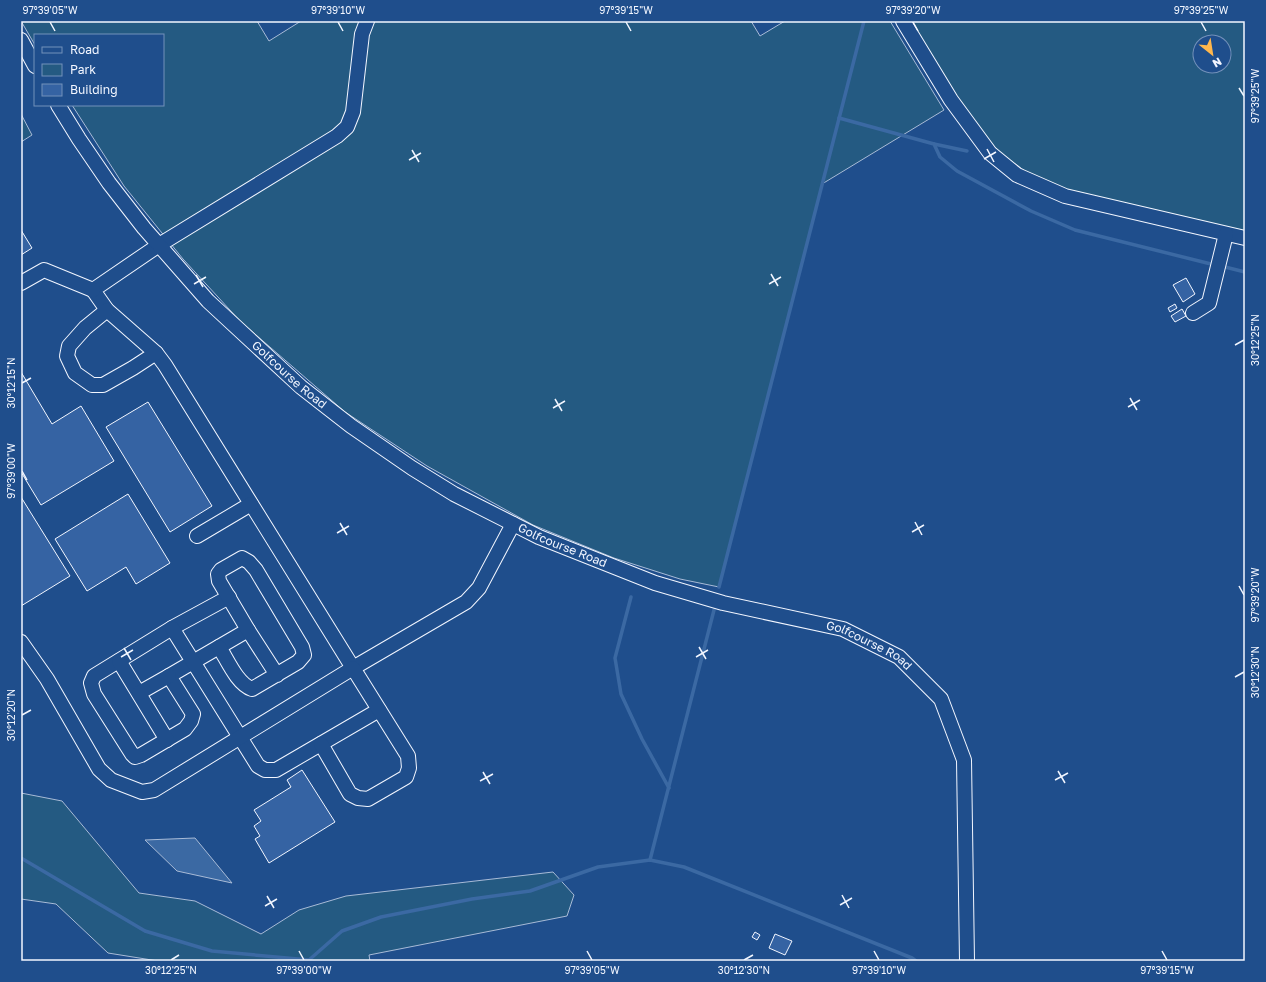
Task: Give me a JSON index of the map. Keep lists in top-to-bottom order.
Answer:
{
  "streets": {
    "street": ["Golfcourse Road"]
  },
  "legend": ["Road", "Park", "Building"],
  "north": "bottom right",
  "coordinates": [
    "97°39'05\"W",
    "97°39'10\"W",
    "97°39'15\"W",
    "97°39'20\"W",
    "97°39'25\"W",
    "30°12'25\"N",
    "30°12'15\"N",
    "97°39'00\"W",
    "30°12'30\"N",
    "30°12'20\"N"
  ]
}
